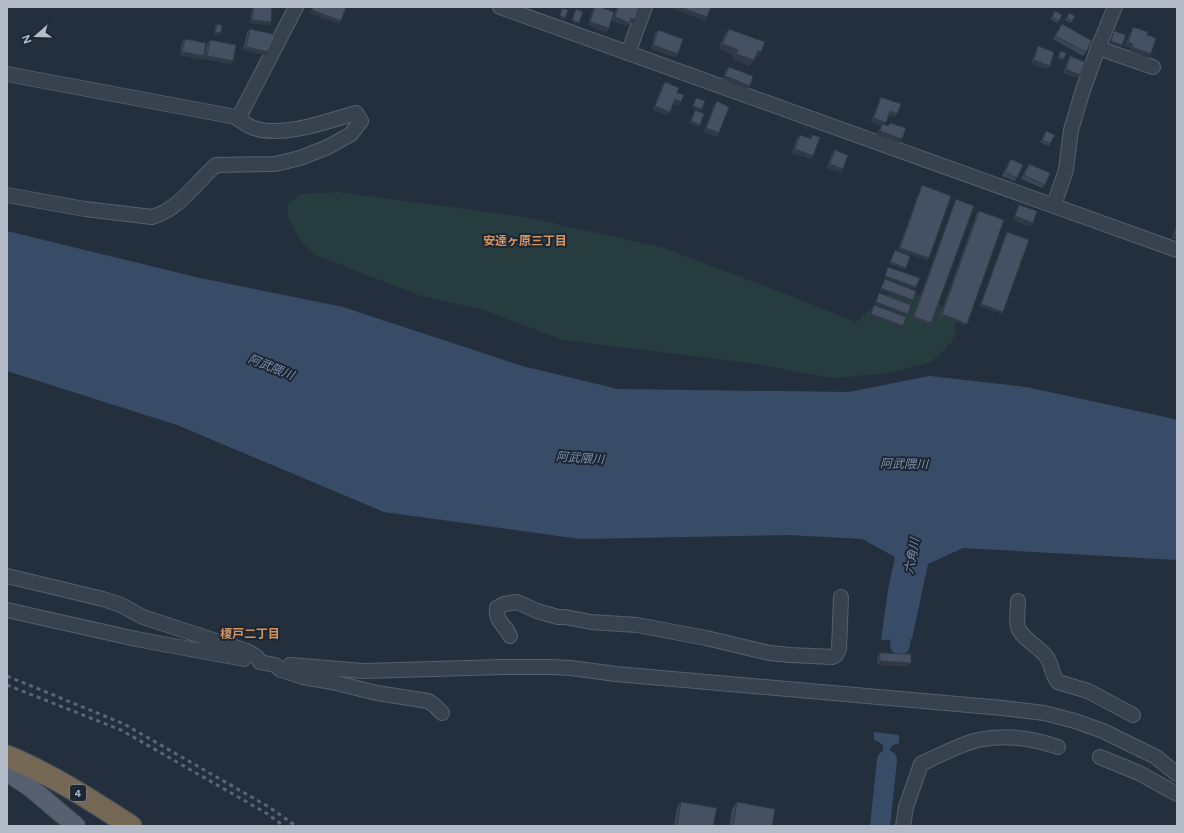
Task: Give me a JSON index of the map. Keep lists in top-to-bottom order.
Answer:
{
  "streets": {
    "highway": ["4"]
  },
  "districts": ["安達ヶ原三丁目", "榎戸二丁目"],
  "water": ["阿武隈川", "六角川"],
  "north": "left"
}
